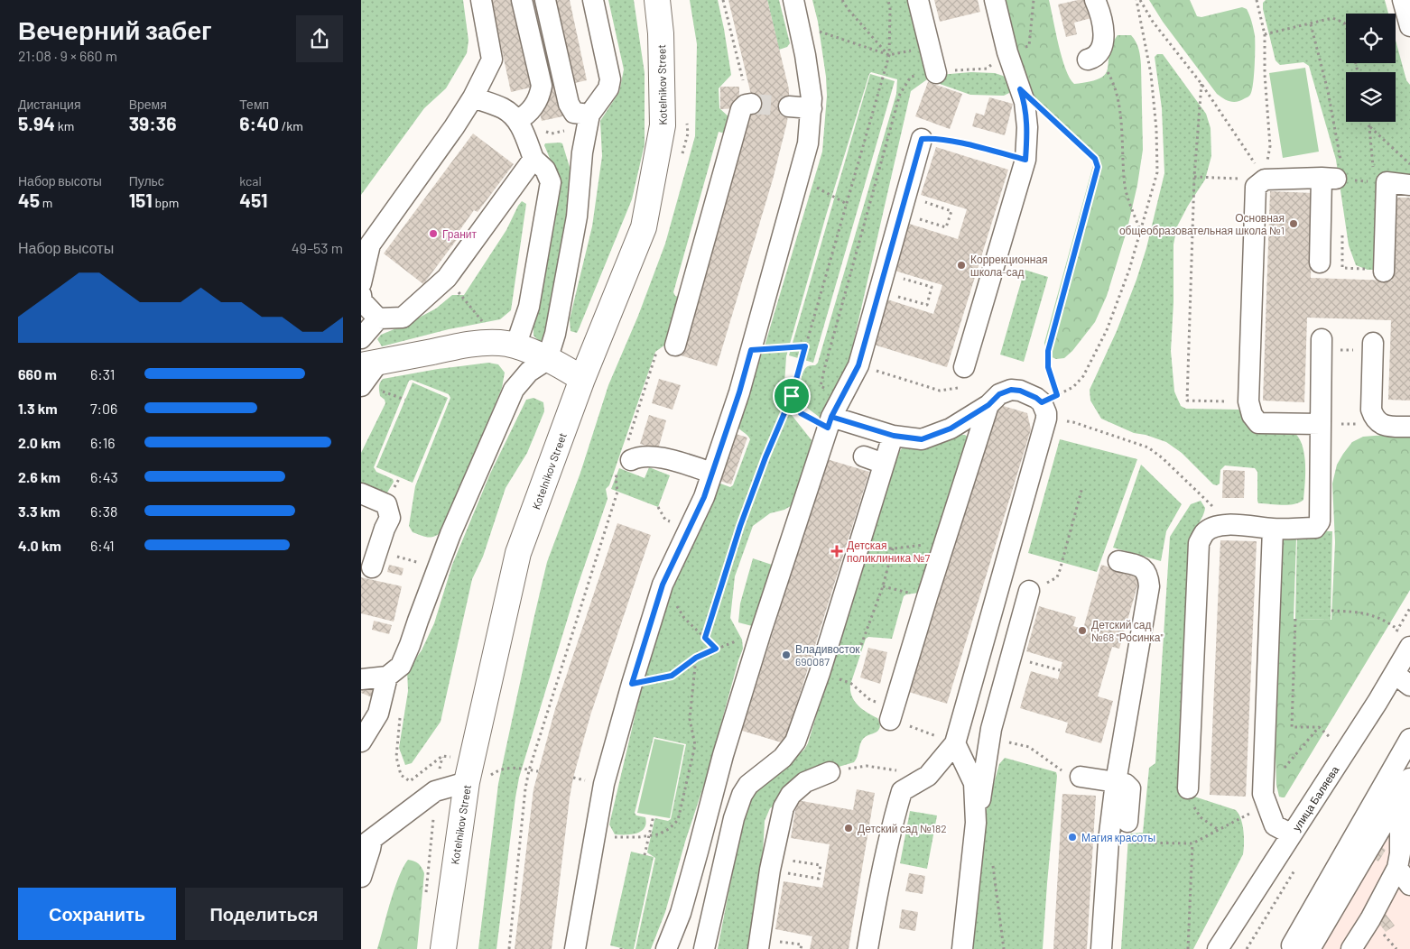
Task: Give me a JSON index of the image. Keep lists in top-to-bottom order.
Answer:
{
  "streets": {
    "main road": ["Kotelnikov Street"],
    "street": ["улица Баляева"]
  },
  "places": {
    "other": [
      "Основная общеобразовательная школа №1",
      "Гранит",
      "Коррекционная школа-сад",
      "Детский сад №68 \"Росинка\"",
      "Владивосток 690087",
      "Детский сад №182",
      "Магия красоты"
    ],
    "health": ["Детская поликлиника №7"]
  },
  "page": {
    "heading": ["Вечерний забег", "21:08 · 9 × 660 m"],
    "stats": [
      ["Дистанция", "5.94 km"],
      ["Время", "39:36"],
      ["Темп", "6:40 /km"],
      ["Набор высоты", "45 m"],
      ["Пульс", "151 bpm"],
      ["kcal", "451"]
    ],
    "chart": ["Набор высоты", "49–53 m"],
    "list": [
      {
        "name": "660 m",
        "note": "6:31"
      },
      {
        "name": "1.3 km",
        "note": "7:06"
      },
      {
        "name": "2.0 km",
        "note": "6:16"
      },
      {
        "name": "2.6 km",
        "note": "6:43"
      },
      {
        "name": "3.3 km",
        "note": "6:38"
      },
      {
        "name": "4.0 km",
        "note": "6:41"
      }
    ],
    "buttons": ["Сохранить", "Поделиться"]
  }
}
